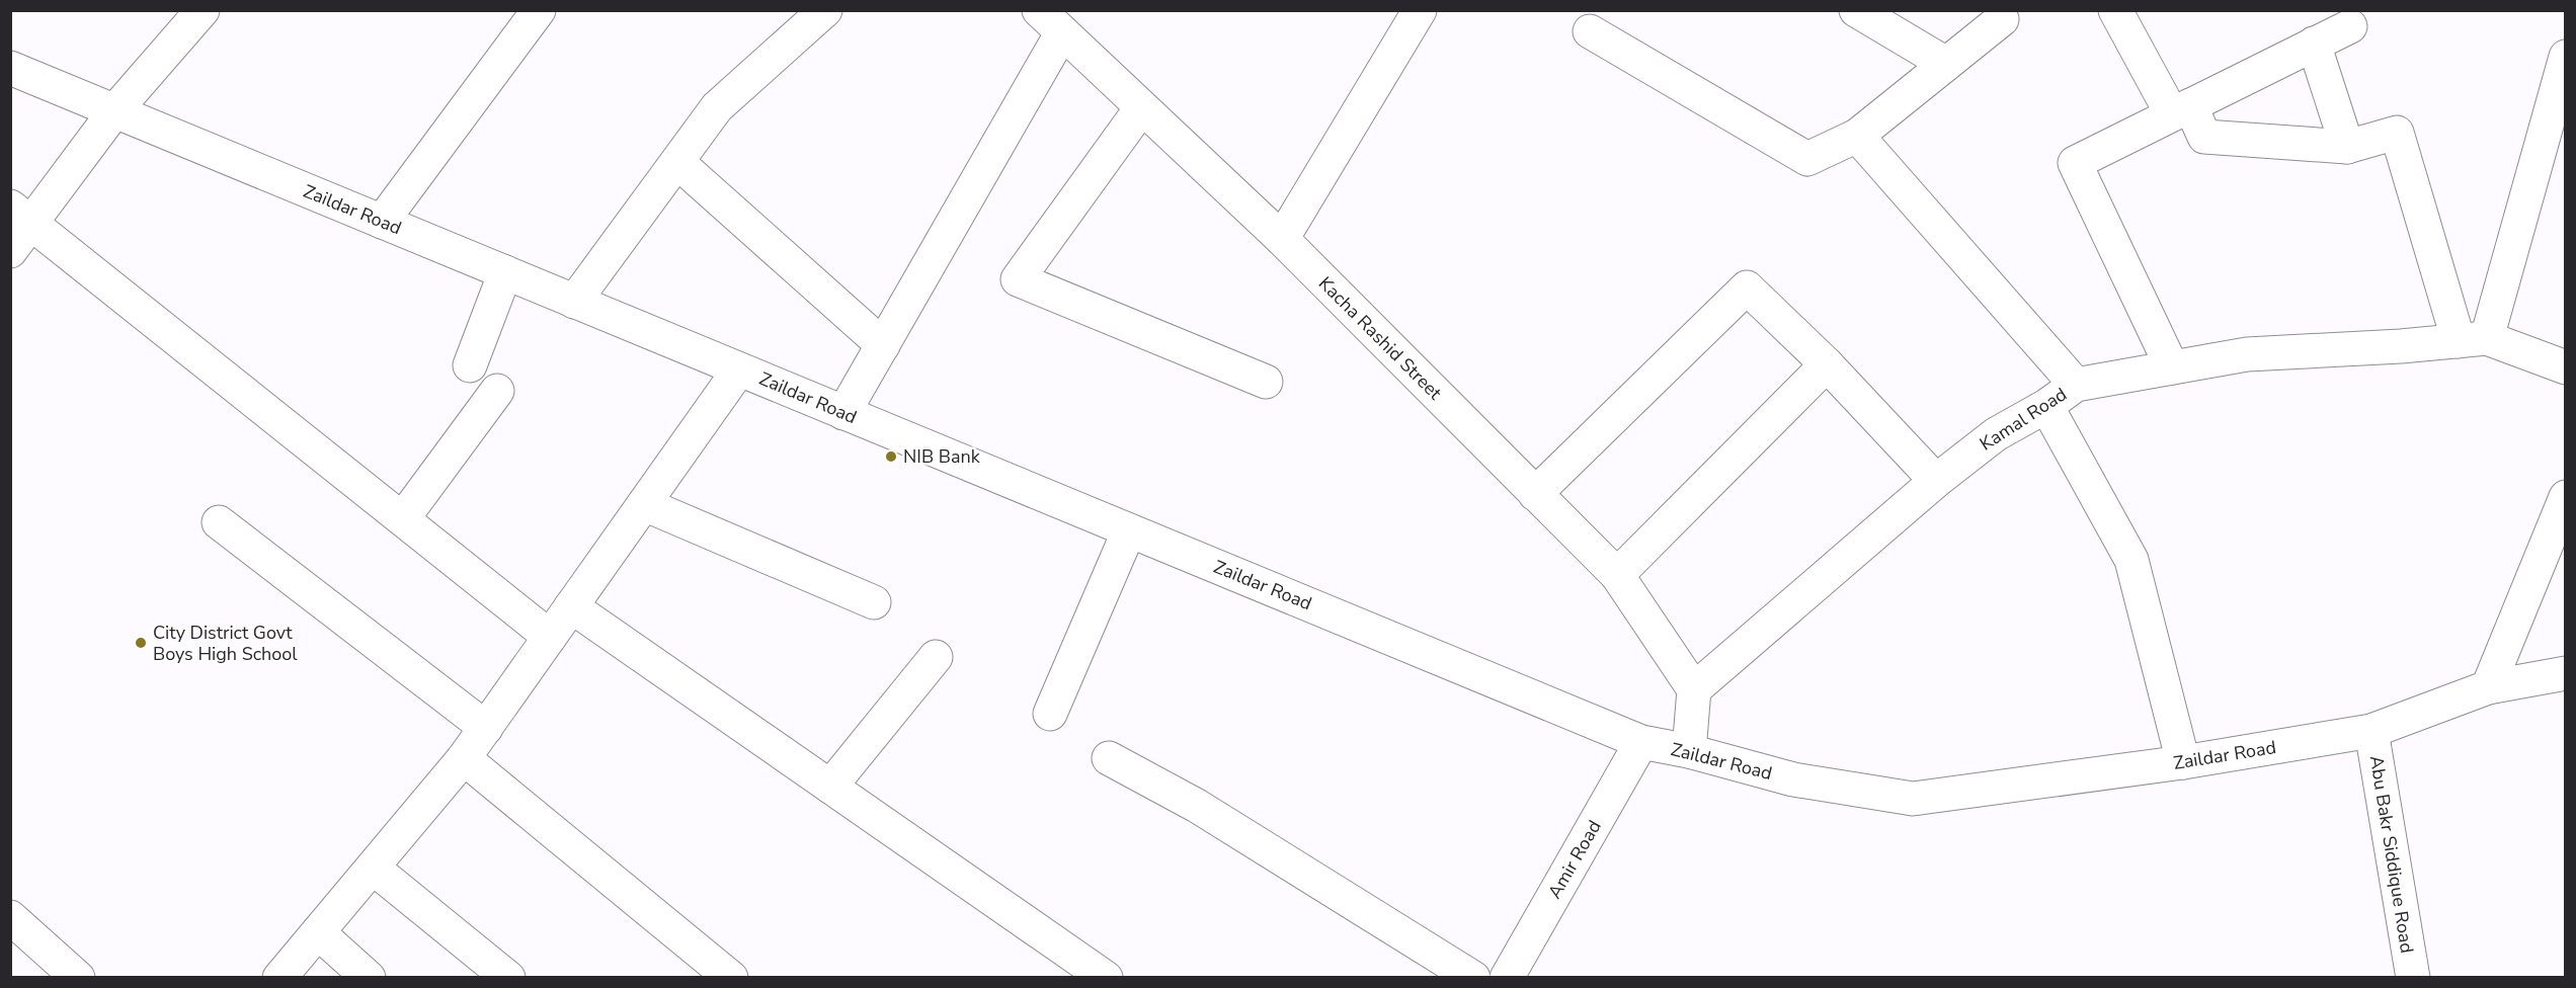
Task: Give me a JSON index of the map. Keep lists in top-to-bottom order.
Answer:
{
  "streets": {
    "street": [
      "Zaildar Road",
      "Kacha Rashid Street",
      "Kamal Road",
      "Abu Bakr Siddique Road",
      "Amir Road"
    ]
  },
  "crossings": [
    ["Zaildar Road", "Abu Bakr Siddique Road"],
    ["Zaildar Road", "Amir Road"],
    ["Kacha Rashid Street", "Kamal Road"]
  ],
  "places": ["NIB Bank", "City District Govt Boys High School"]
}
